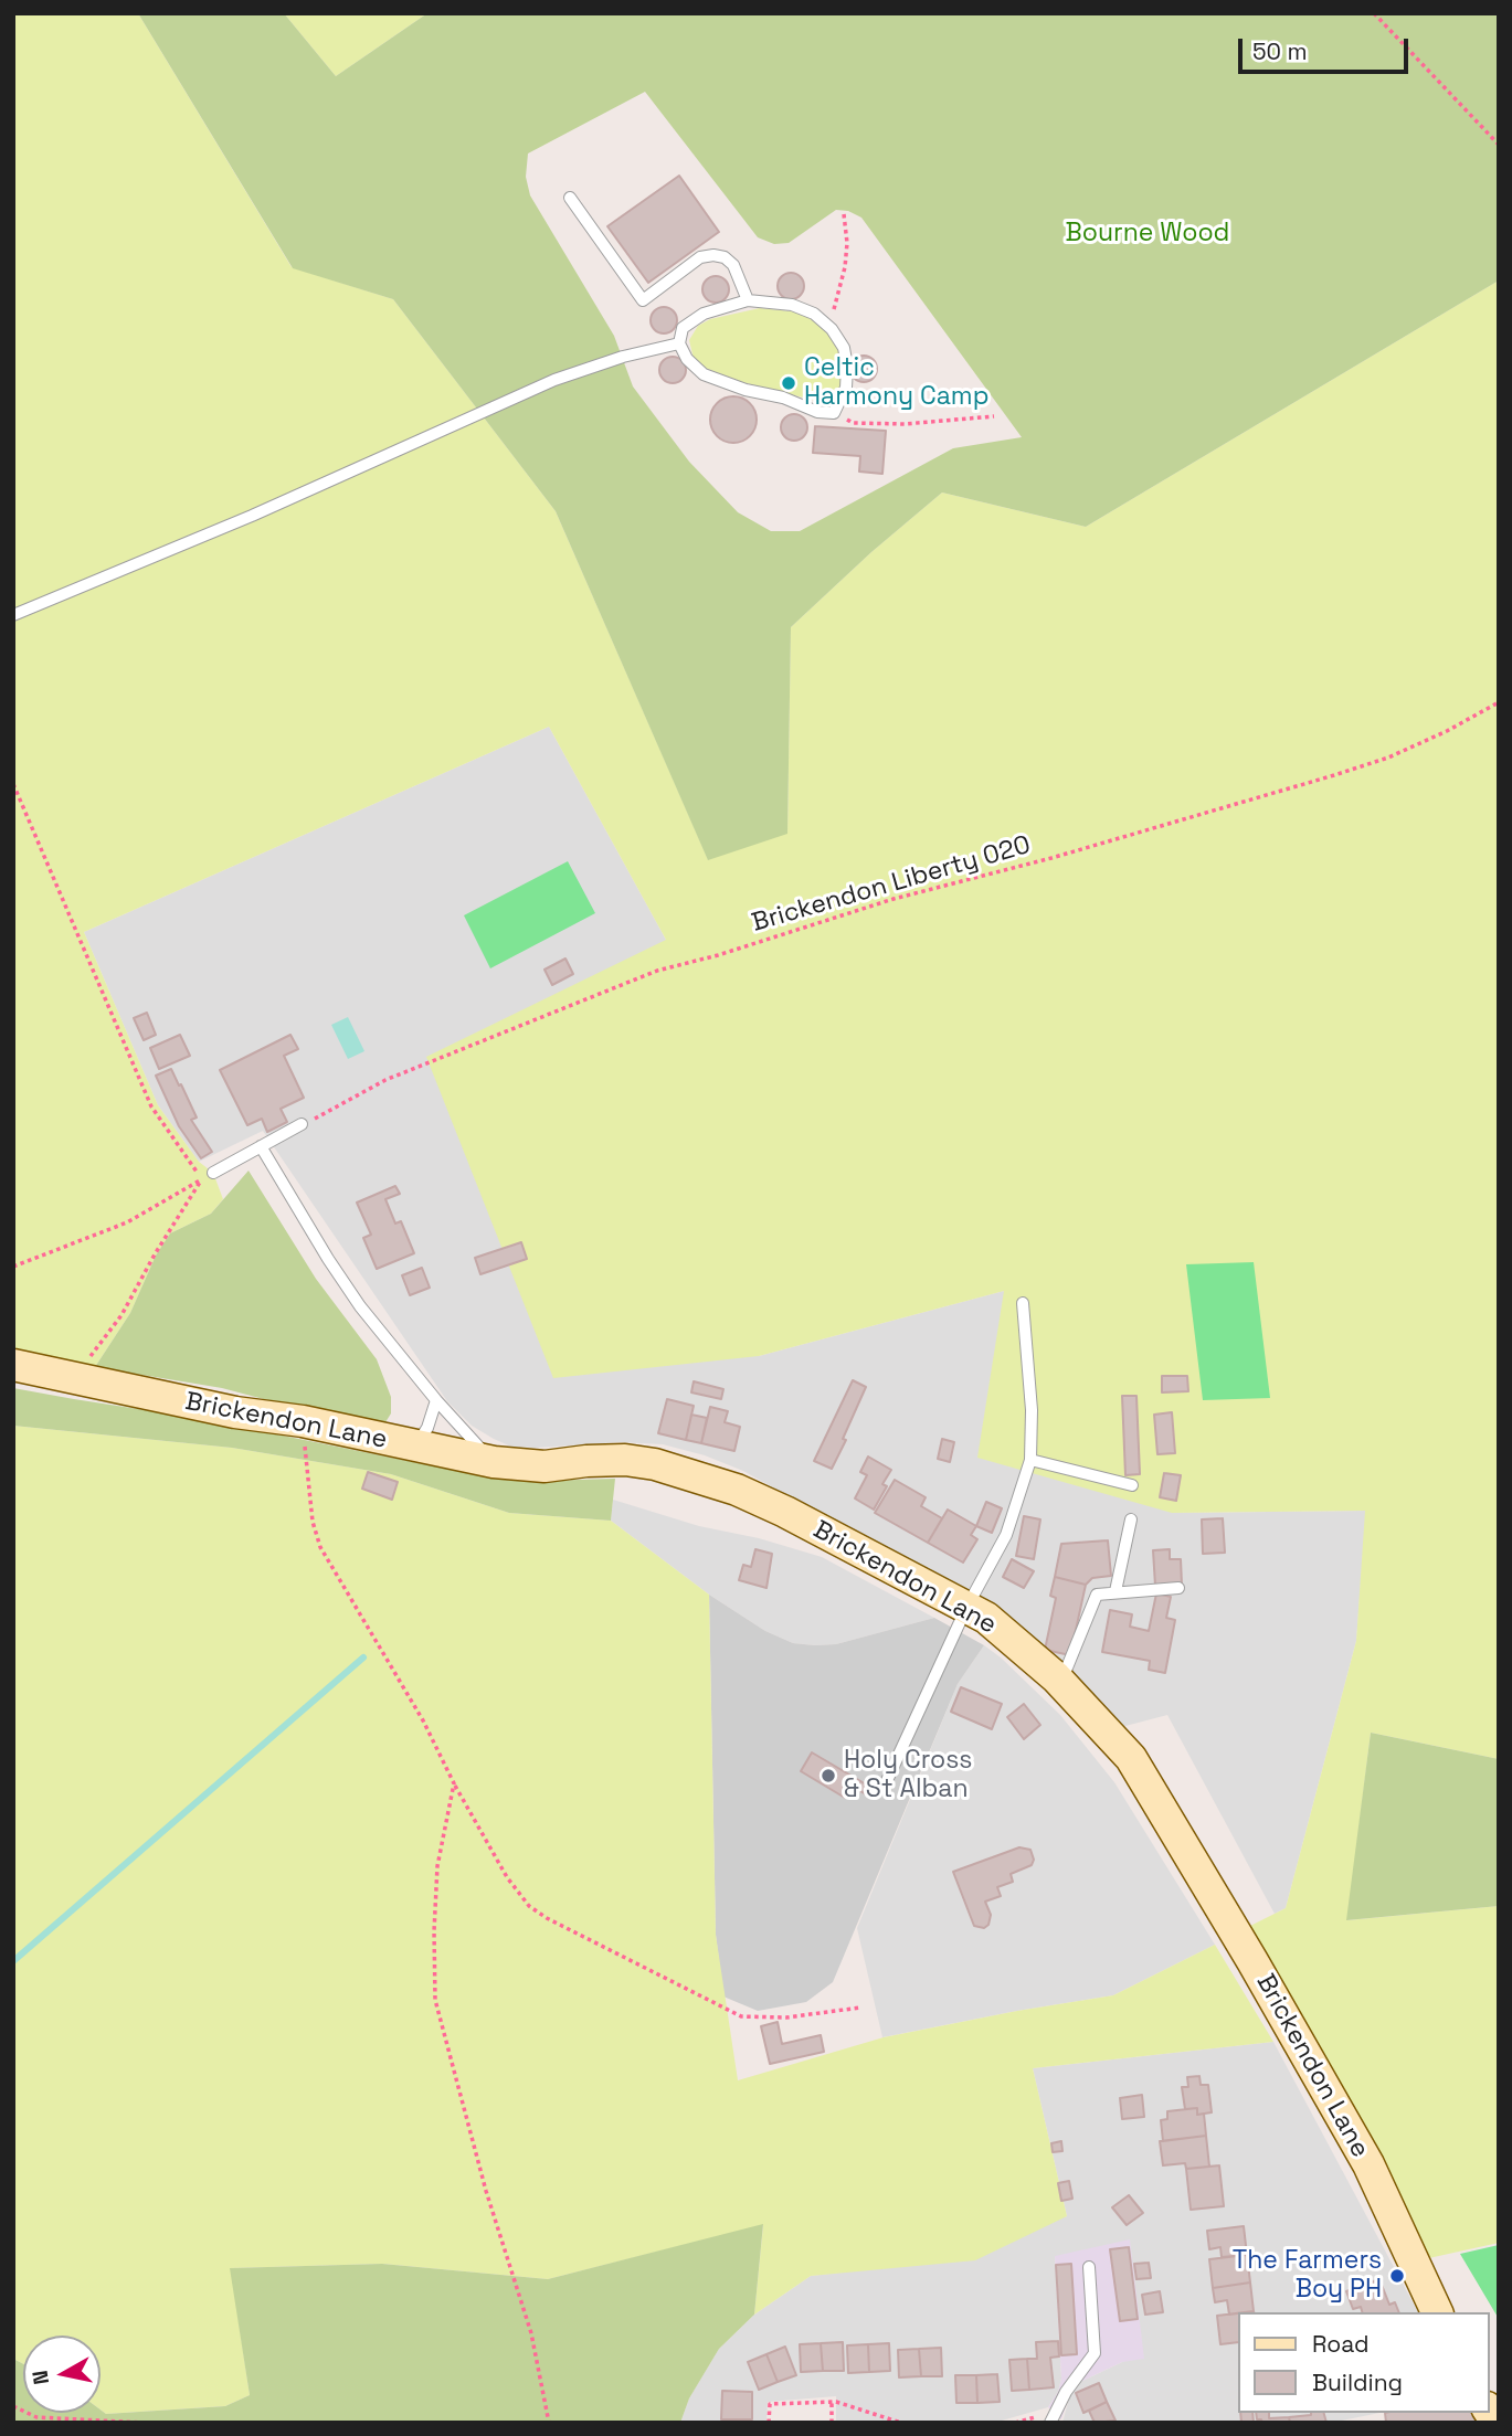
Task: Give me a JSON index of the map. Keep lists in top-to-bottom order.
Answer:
{
  "streets": {
    "street": ["Brickendon Lane"],
    "path": ["Brickendon Liberty 020"]
  },
  "parks": ["Bourne Wood"],
  "places": ["Celtic Harmony Camp", "Holy Cross & St Alban", "The Farmers Boy PH"],
  "legend": ["Road", "Building"],
  "scale_bar": "50 m",
  "north": "left"
}
